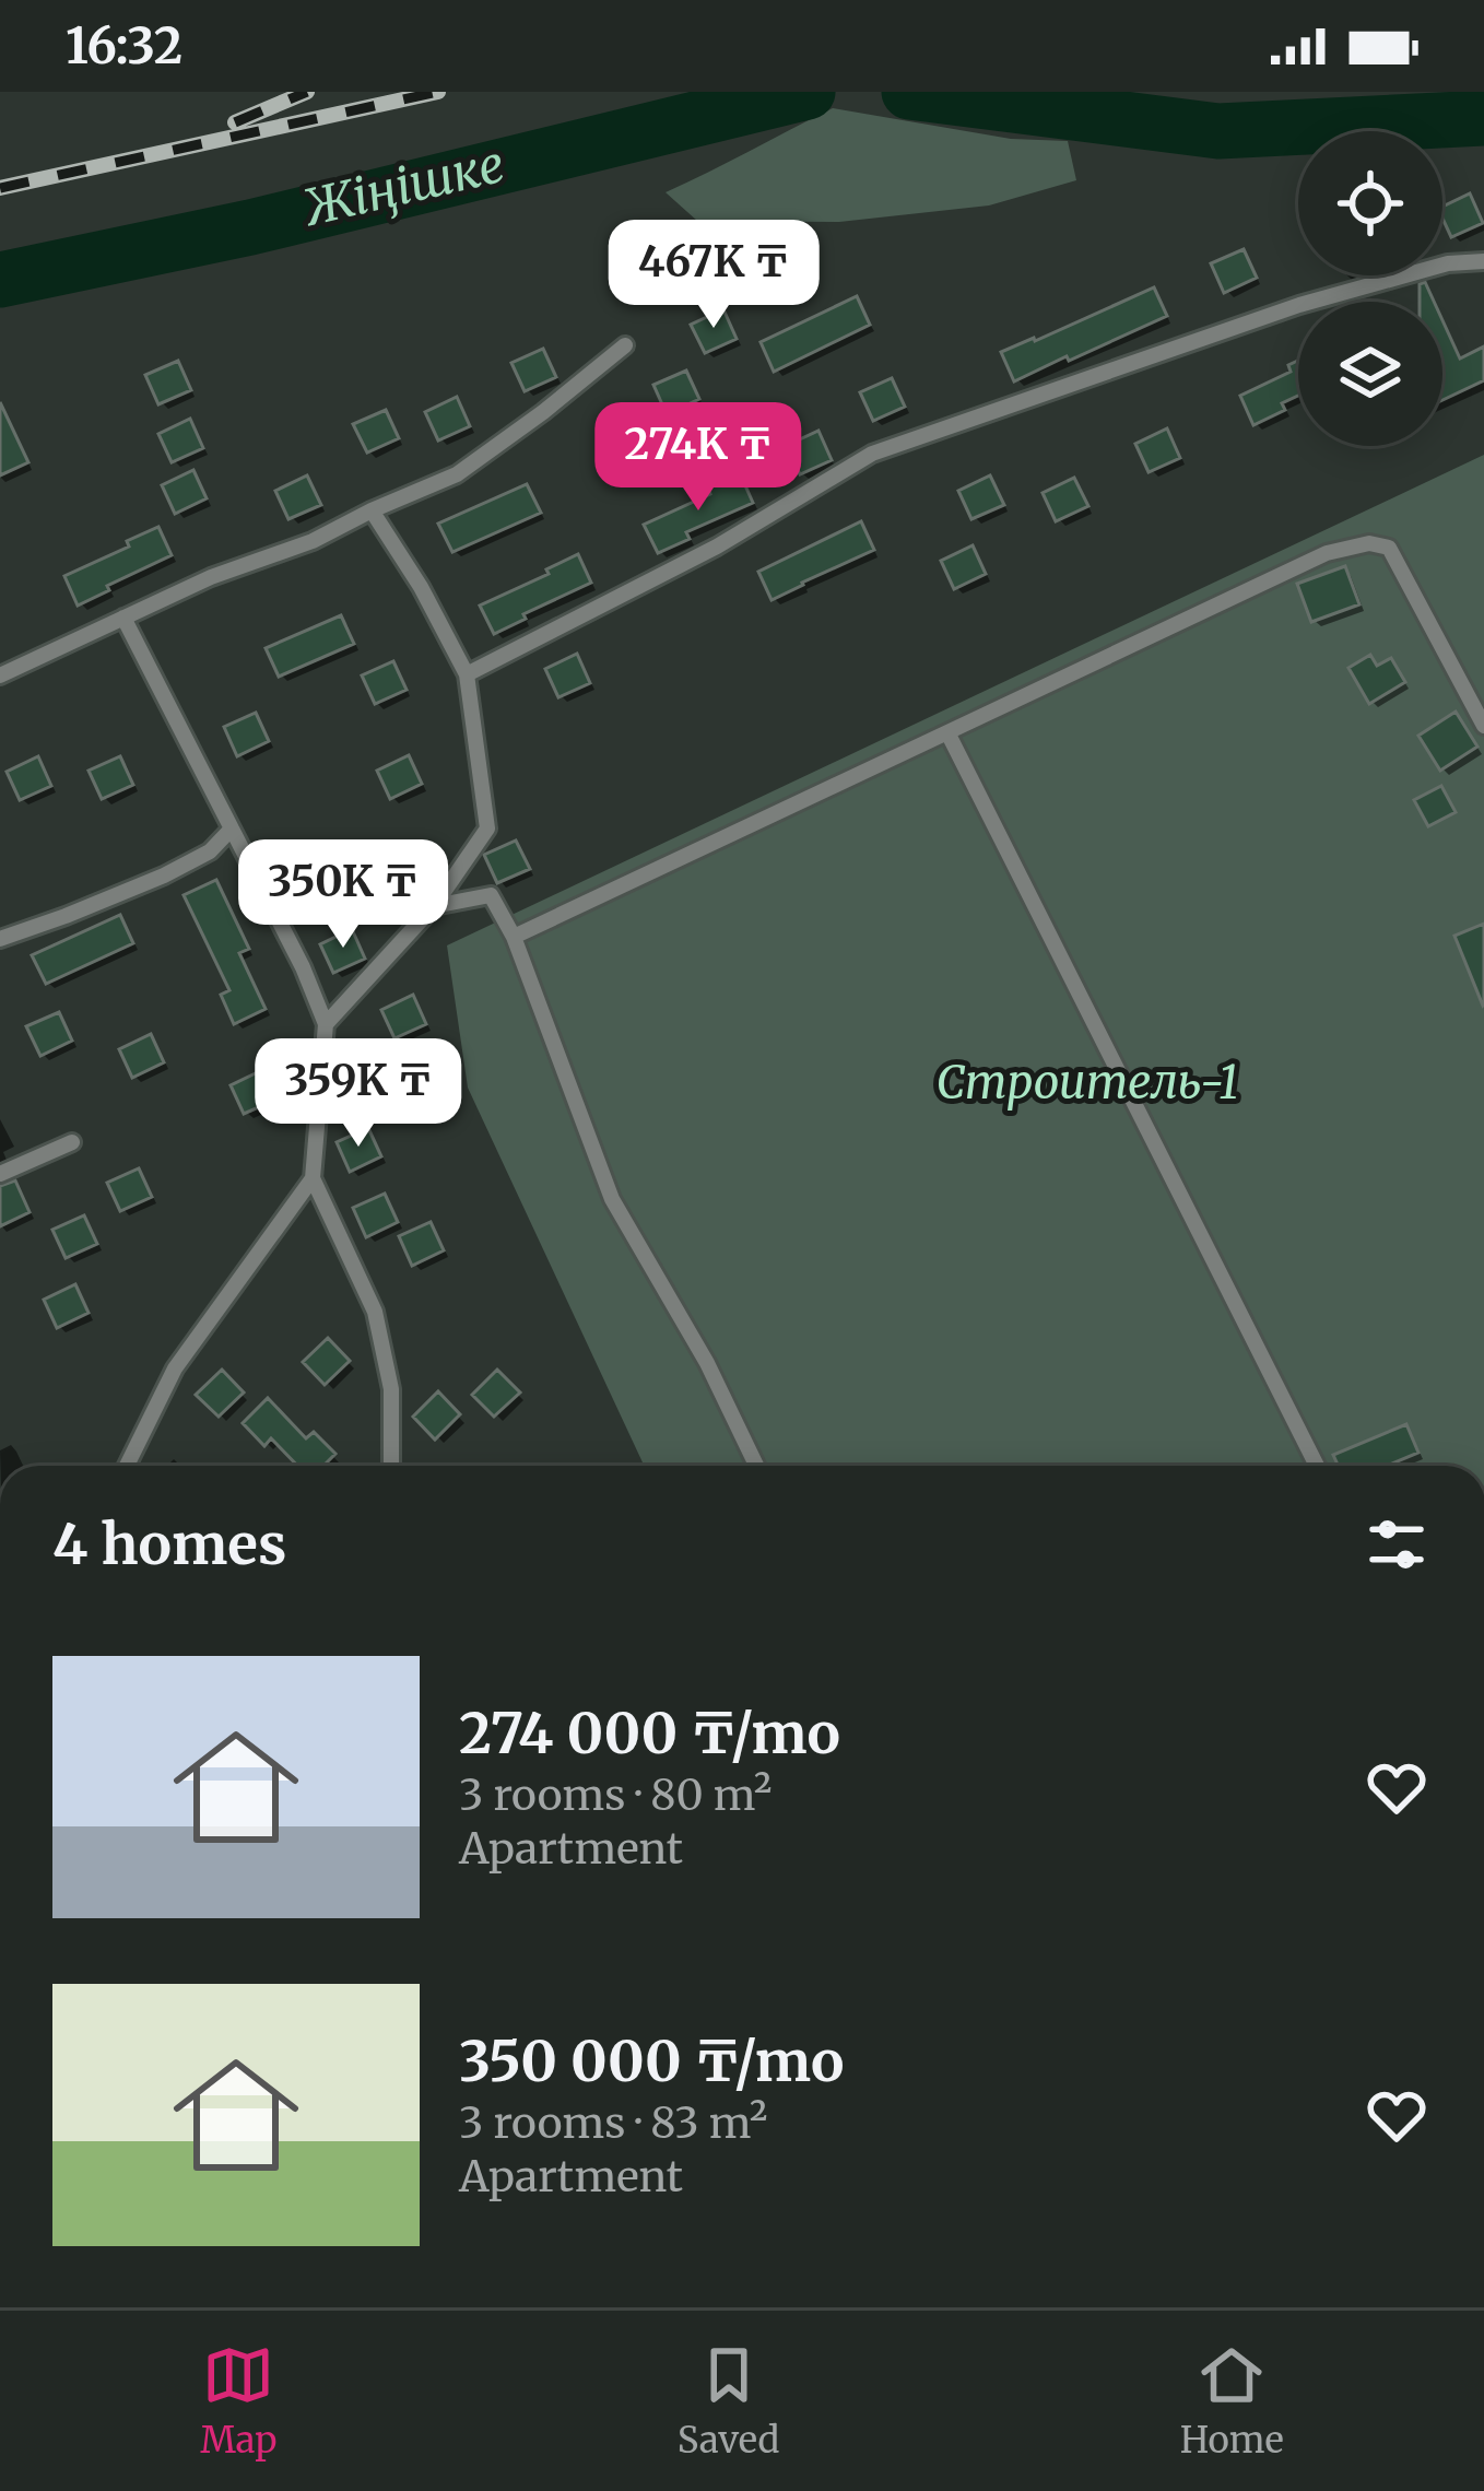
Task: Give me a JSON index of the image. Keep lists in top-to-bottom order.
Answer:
{
  "water": ["Жіңішке"],
  "parks": ["Строитель-1"],
  "page": {
    "status": "16:32",
    "price": [
      "467K ₸",
      "274K ₸",
      "350K ₸",
      "359K ₸"
    ],
    "heading": "4 homes",
    "list": [
      {
        "name": "274 000 ₸/mo",
        "note": "3 rooms · 80 m² · Apartment"
      },
      {
        "name": "350 000 ₸/mo",
        "note": "3 rooms · 83 m² · Apartment"
      }
    ],
    "tabs": ["Map", "Saved", "Home"]
  }
}
